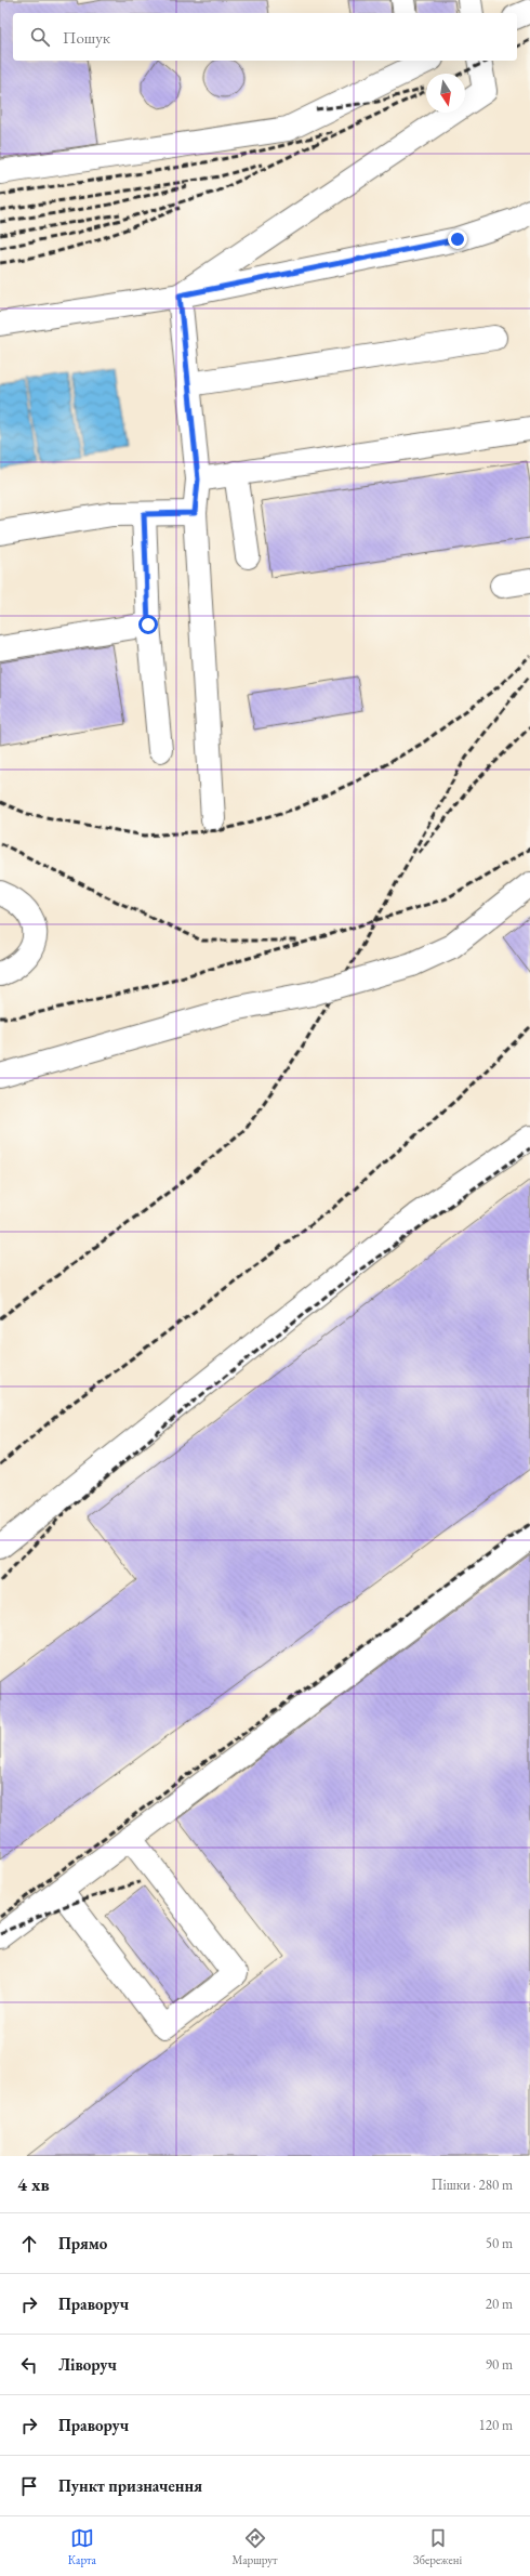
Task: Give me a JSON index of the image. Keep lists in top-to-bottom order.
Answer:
{
  "north": "bottom",
  "page": {
    "search": "Пошук",
    "heading": ["4 хв", "Пішки · 280 m"],
    "list": [
      ["Прямо", "50 m"],
      ["Праворуч", "20 m"],
      ["Ліворуч", "90 m"],
      ["Праворуч", "120 m"],
      "Пункт призначення"
    ],
    "nav": ["Карта", "Маршрут", "Збережені"]
  }
}
